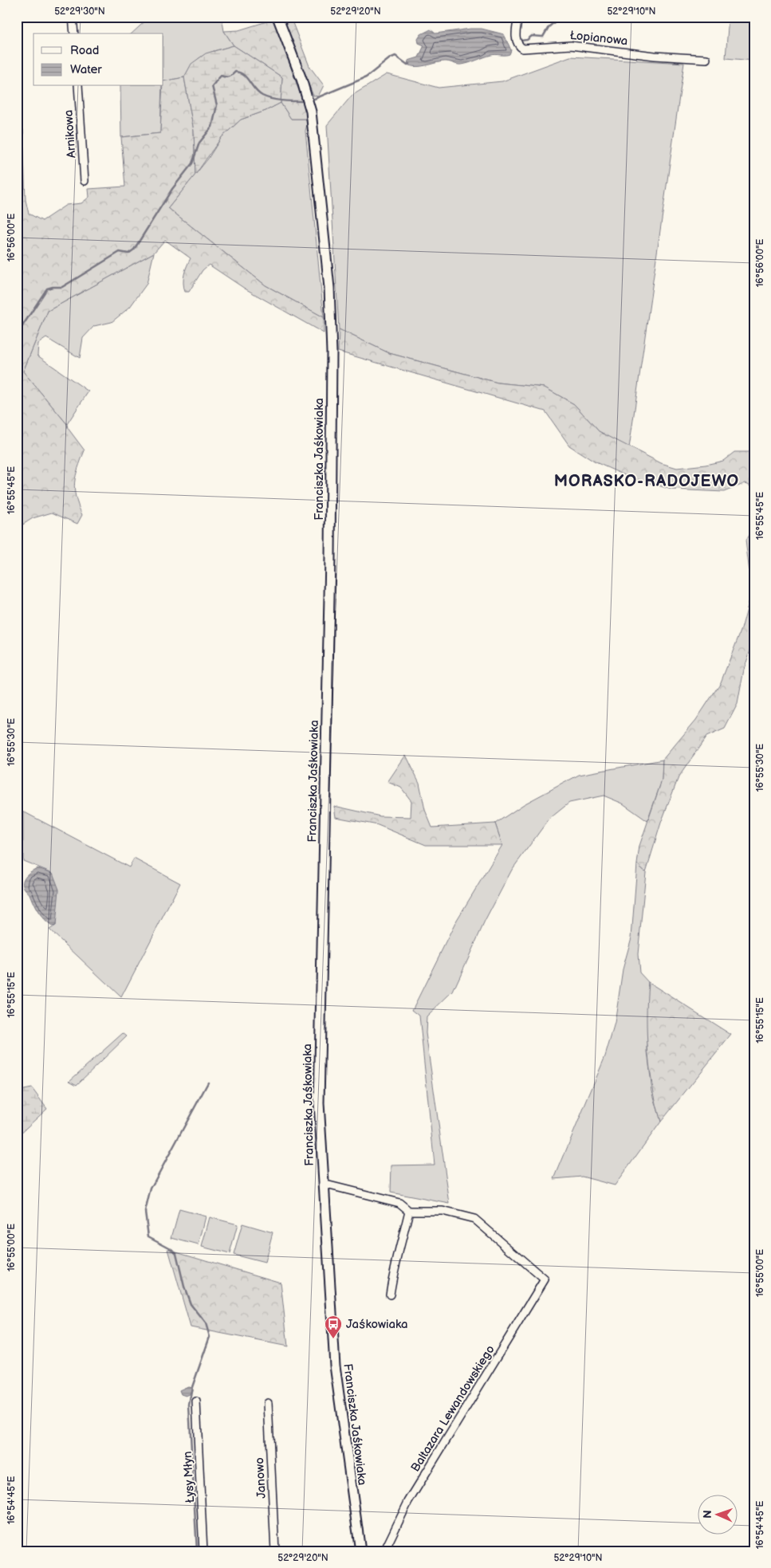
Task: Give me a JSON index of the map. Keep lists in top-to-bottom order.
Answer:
{
  "streets": {
    "street": [
      "Łopianowa",
      "Arnikowa",
      "Franciszka Jaśkowiaka",
      "Baltazara Lewandowskiego",
      "Łysy Młyn",
      "Janowo"
    ]
  },
  "districts": ["MORASKO-RADOJEWO"],
  "places": {
    "bus stop": ["Jaśkowiaka"]
  },
  "legend": ["Road", "Water"],
  "north": "left",
  "coordinates": [
    "52°29'30\"N",
    "52°29'20\"N",
    "52°29'10\"N",
    "16°56'00\"E",
    "16°55'45\"E",
    "16°55'30\"E",
    "16°55'15\"E",
    "16°55'00\"E",
    "16°54'45\"E"
  ]
}
